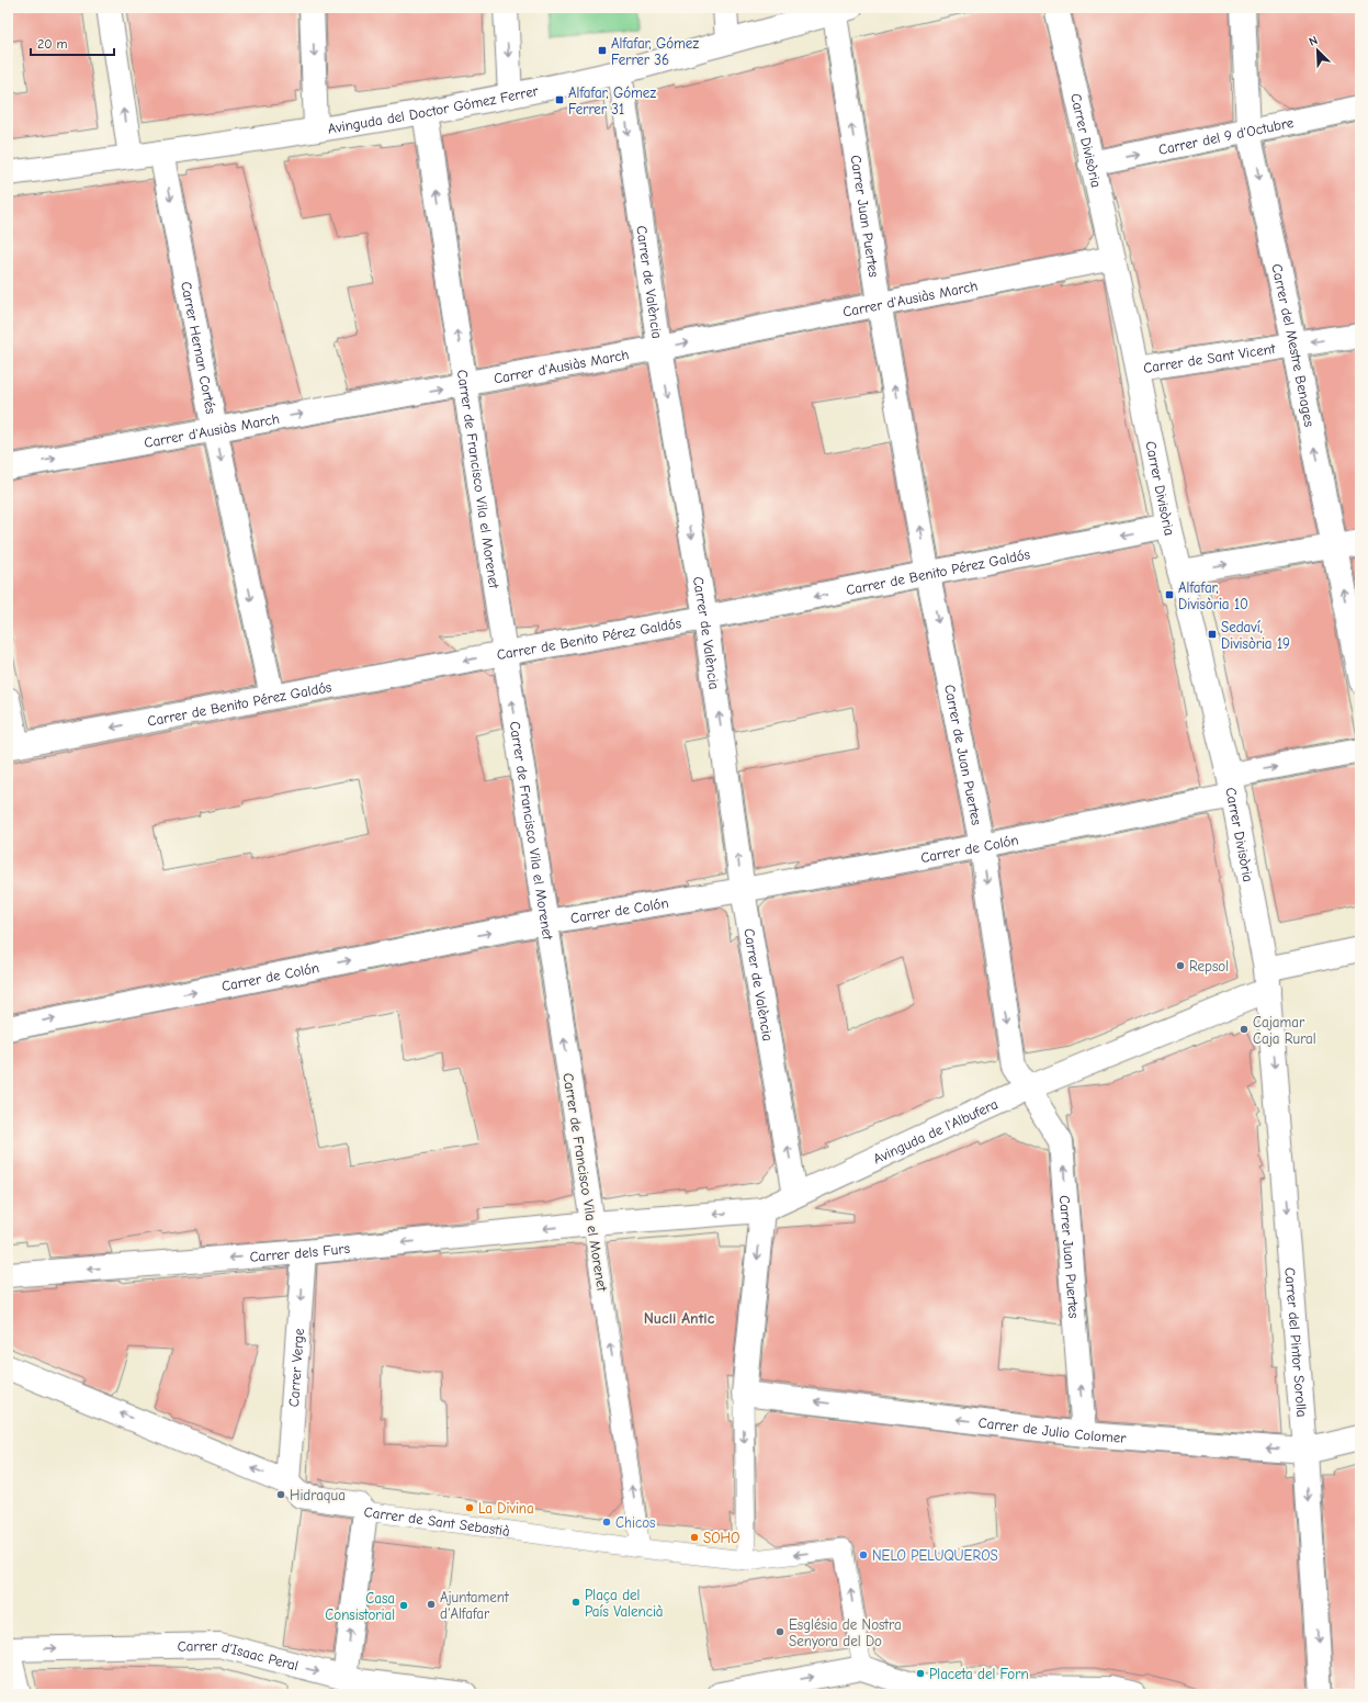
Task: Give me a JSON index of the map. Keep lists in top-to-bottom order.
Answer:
{
  "streets": {
    "street": [
      "Avinguda del Doctor Gómez Ferrer",
      "Carrer del 9 d'Octubre",
      "Carrer Divisòria",
      "Carrer Juan Puertes",
      "Carrer de València",
      "Carrer d'Ausiàs March",
      "Carrer del Mestre Benages",
      "Carrer Hernan Cortés",
      "Carrer de Sant Vicent",
      "Carrer de Francisco Vila el Morenet",
      "Carrer de Benito Pérez Galdós",
      "Carrer de Juan Puertes",
      "Carrer de Colón",
      "Avinguda de l'Albufera",
      "Carrer dels Furs",
      "Carrer del Pintor Sorolla",
      "Carrer Verge",
      "Carrer de Julio Colomer",
      "Carrer de Sant Sebastià",
      "Carrer d'Isaac Peral"
    ]
  },
  "crossings": [
    ["Avinguda del Doctor Gómez Ferrer", "Carrer Juan Puertes"],
    ["Avinguda del Doctor Gómez Ferrer", "Carrer de València"],
    ["Avinguda del Doctor Gómez Ferrer", "Carrer Hernan Cortés"],
    ["Avinguda del Doctor Gómez Ferrer", "Carrer de Francisco Vila el Morenet"],
    ["Carrer del 9 d'Octubre", "Carrer Divisòria"],
    ["Carrer del 9 d'Octubre", "Carrer del Mestre Benages"],
    ["Carrer Divisòria", "Carrer d'Ausiàs March"],
    ["Carrer Divisòria", "Carrer de Sant Vicent"],
    ["Carrer Divisòria", "Carrer de Benito Pérez Galdós"],
    ["Carrer Divisòria", "Carrer de Colón"],
    ["Carrer Divisòria", "Avinguda de l'Albufera"],
    ["Carrer Divisòria", "Carrer del Pintor Sorolla"],
    ["Carrer Juan Puertes", "Carrer d'Ausiàs March"],
    ["Carrer Juan Puertes", "Carrer de Benito Pérez Galdós"],
    ["Carrer Juan Puertes", "Carrer de Juan Puertes"],
    ["Carrer Juan Puertes", "Avinguda de l'Albufera"],
    ["Carrer Juan Puertes", "Carrer de Julio Colomer"],
    ["Carrer de València", "Carrer d'Ausiàs March"],
    ["Carrer de València", "Carrer de Benito Pérez Galdós"],
    ["Carrer de València", "Carrer de Colón"],
    ["Carrer de València", "Avinguda de l'Albufera"],
    ["Carrer d'Ausiàs March", "Carrer Hernan Cortés"],
    ["Carrer d'Ausiàs March", "Carrer de Francisco Vila el Morenet"],
    ["Carrer del Mestre Benages", "Carrer de Sant Vicent"],
    ["Carrer Hernan Cortés", "Carrer de Benito Pérez Galdós"],
    ["Carrer de Francisco Vila el Morenet", "Carrer de Benito Pérez Galdós"],
    ["Carrer de Francisco Vila el Morenet", "Carrer de Colón"],
    ["Carrer de Francisco Vila el Morenet", "Avinguda de l'Albufera"],
    ["Carrer de Francisco Vila el Morenet", "Carrer dels Furs"],
    ["Carrer de Francisco Vila el Morenet", "Carrer de Sant Sebastià"],
    ["Carrer de Benito Pérez Galdós", "Carrer de Juan Puertes"],
    ["Carrer de Juan Puertes", "Carrer de Colón"],
    ["Carrer de Juan Puertes", "Avinguda de l'Albufera"],
    ["Avinguda de l'Albufera", "Carrer dels Furs"],
    ["Avinguda de l'Albufera", "Carrer del Pintor Sorolla"],
    ["Carrer dels Furs", "Carrer Verge"],
    ["Carrer del Pintor Sorolla", "Carrer de Julio Colomer"],
    ["Carrer Verge", "Carrer de Sant Sebastià"]
  ],
  "one_way": [
    "Carrer del 9 d'Octubre",
    "Carrer Juan Puertes",
    "Carrer d'Ausiàs March",
    "Carrer Hernan Cortés",
    "Carrer de Francisco Vila el Morenet",
    "Carrer de Benito Pérez Galdós",
    "Carrer de Juan Puertes",
    "Carrer de Colón",
    "Carrer dels Furs",
    "Carrer del Pintor Sorolla",
    "Carrer Verge",
    "Carrer de Julio Colomer",
    "Carrer de Sant Sebastià",
    "Carrer d'Isaac Peral"
  ],
  "districts": ["Nucli Antic"],
  "places": {
    "transit": [
      "Alfafar, Gómez Ferrer 36",
      "Alfafar, Gómez Ferrer 31",
      "Alfafar, Divisòria 10",
      "Sedaví, Divisòria 19"
    ],
    "other": [
      "Repsol",
      "Cajamar Caja Rural",
      "Hidraqua",
      "La Divina",
      "Chicos",
      "SOHO",
      "NELO PELUQUEROS",
      "Plaça del País Valencià",
      "Ajuntament d'Alfafar",
      "Casa Consistorial",
      "Església de Nostra Senyora del Do",
      "Placeta del Forn"
    ]
  },
  "scale_bar": "20 m",
  "north": "top left"
}
